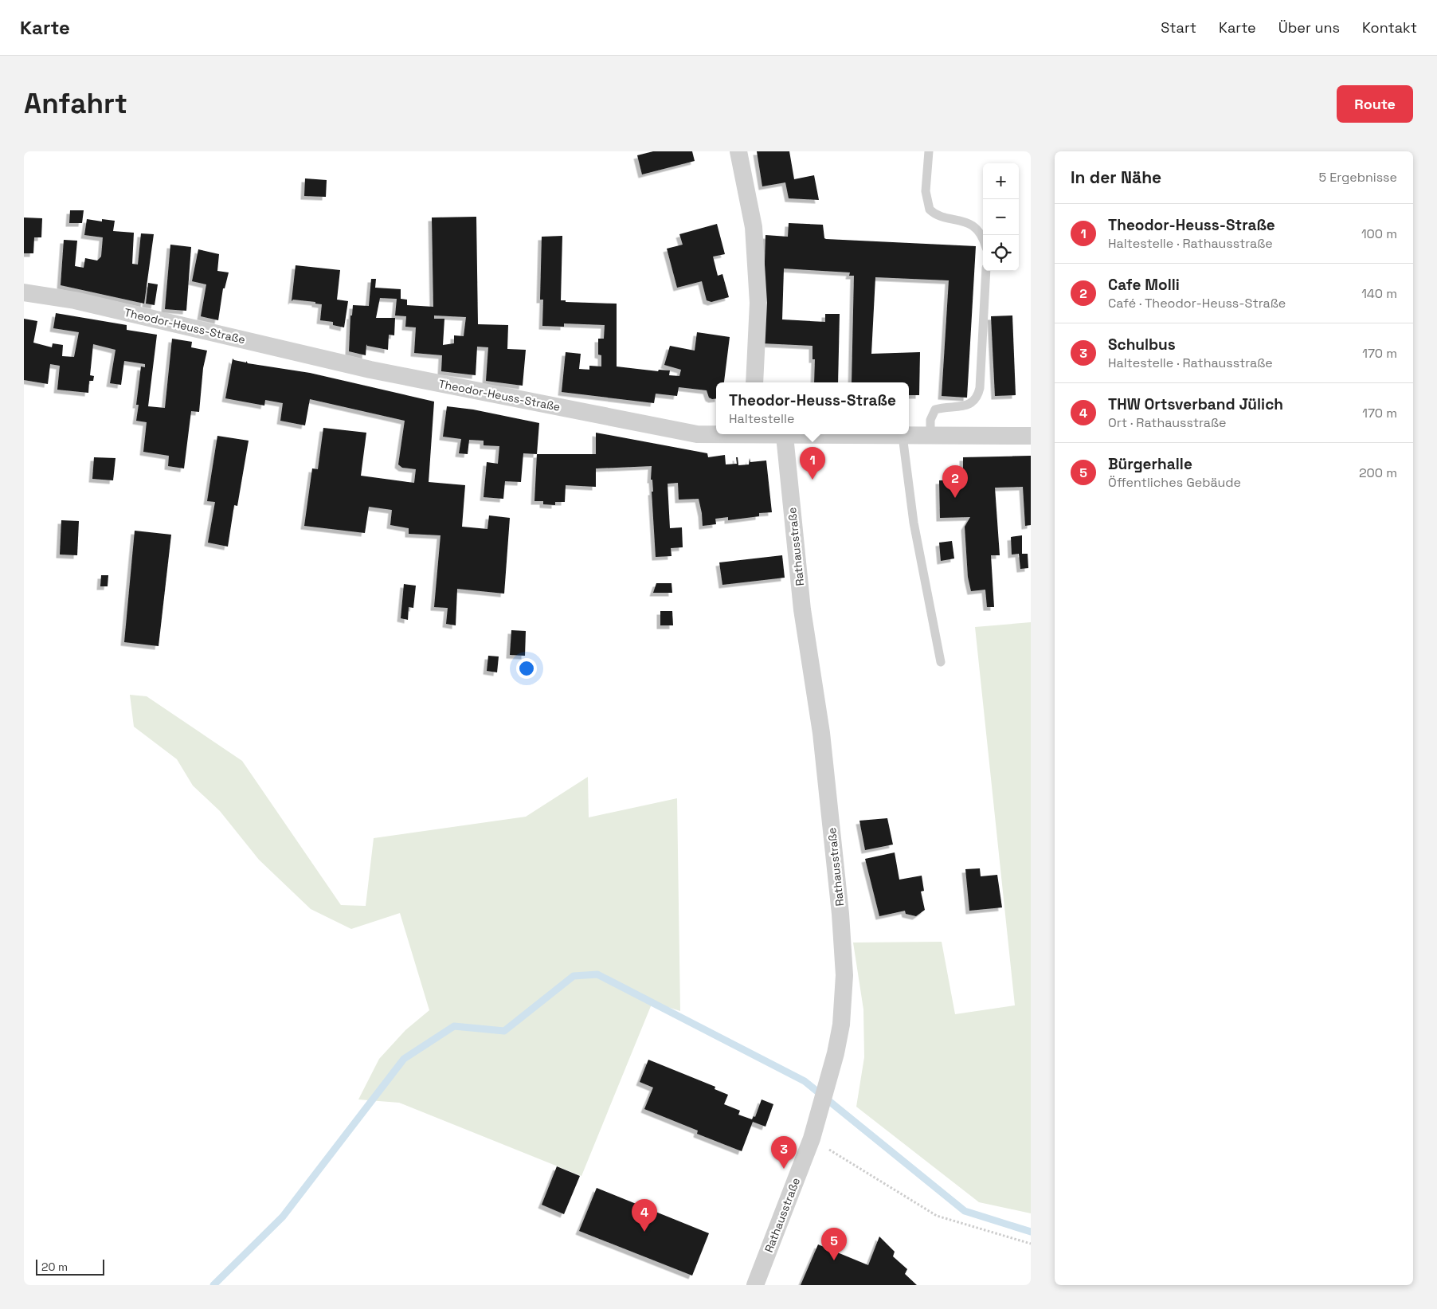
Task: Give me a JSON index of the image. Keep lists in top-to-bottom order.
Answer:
{
  "streets": {
    "street": ["Theodor-Heuss-Straße", "Rathausstraße"]
  },
  "crossings": [
    ["Theodor-Heuss-Straße", "Rathausstraße"]
  ],
  "scale_bar": "20 m",
  "page": {
    "header": "Karte",
    "nav": [
      "Start",
      "Karte",
      "Über uns",
      "Kontakt"
    ],
    "buttons": "Route",
    "title": "Anfahrt",
    "heading": ["In der Nähe", "5 Ergebnisse"],
    "map_buttons": ["+", "−"],
    "list": [
      {
        "mark": "1",
        "name": "Theodor-Heuss-Straße",
        "note": "Haltestelle · Rathausstraße",
        "value": "100 m"
      },
      {
        "mark": "2",
        "name": "Cafe Molli",
        "note": "Café · Theodor-Heuss-Straße",
        "value": "140 m"
      },
      {
        "mark": "3",
        "name": "Schulbus",
        "note": "Haltestelle · Rathausstraße",
        "value": "170 m"
      },
      {
        "mark": "4",
        "name": "THW Ortsverband Jülich",
        "note": "Ort · Rathausstraße",
        "value": "170 m"
      },
      {
        "mark": "5",
        "name": "Bürgerhalle",
        "note": "Öffentliches Gebäude",
        "value": "200 m"
      }
    ],
    "popup": ["Theodor-Heuss-Straße", "Haltestelle"],
    "pins": [
      "1",
      "2",
      "3",
      "4",
      "5"
    ],
    "scale": "20 m"
  }
}
